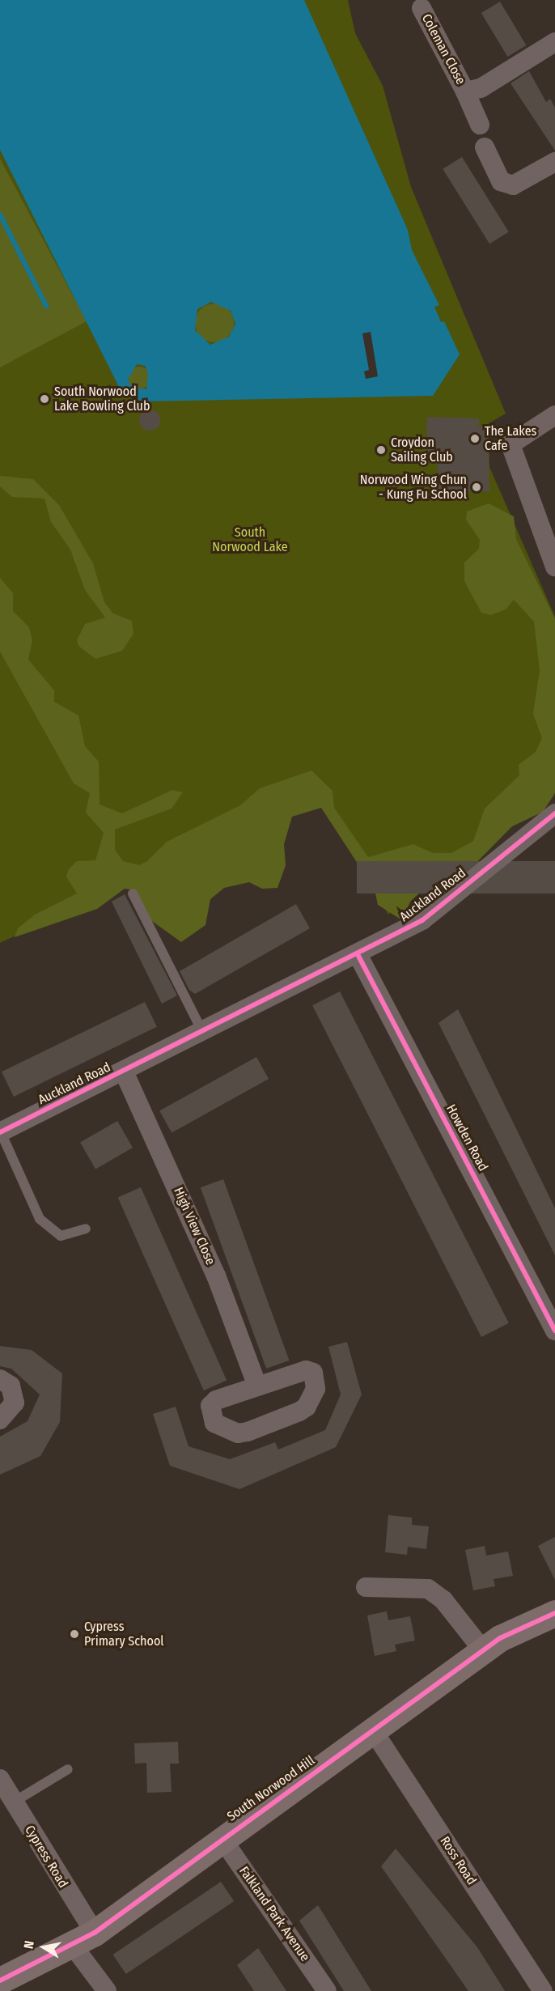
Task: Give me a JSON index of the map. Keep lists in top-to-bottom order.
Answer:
{
  "streets": {
    "main road": ["South Norwood Hill"],
    "street": [
      "Coleman Close",
      "Auckland Road",
      "Howden Road",
      "High View Close",
      "Cypress Road",
      "Ross Road",
      "Falkland Park Avenue"
    ]
  },
  "crossings": [
    ["Auckland Road", "Howden Road"],
    ["Auckland Road", "High View Close"],
    ["South Norwood Hill", "Cypress Road"],
    ["South Norwood Hill", "Ross Road"],
    ["South Norwood Hill", "Falkland Park Avenue"]
  ],
  "parks": ["South Norwood Lake"],
  "places": [
    "South Norwood Lake Bowling Club",
    "The Lakes Cafe",
    "Croydon Sailing Club",
    "Norwood Wing Chun - Kung Fu School",
    "Cypress Primary School"
  ],
  "north": "left"
}
